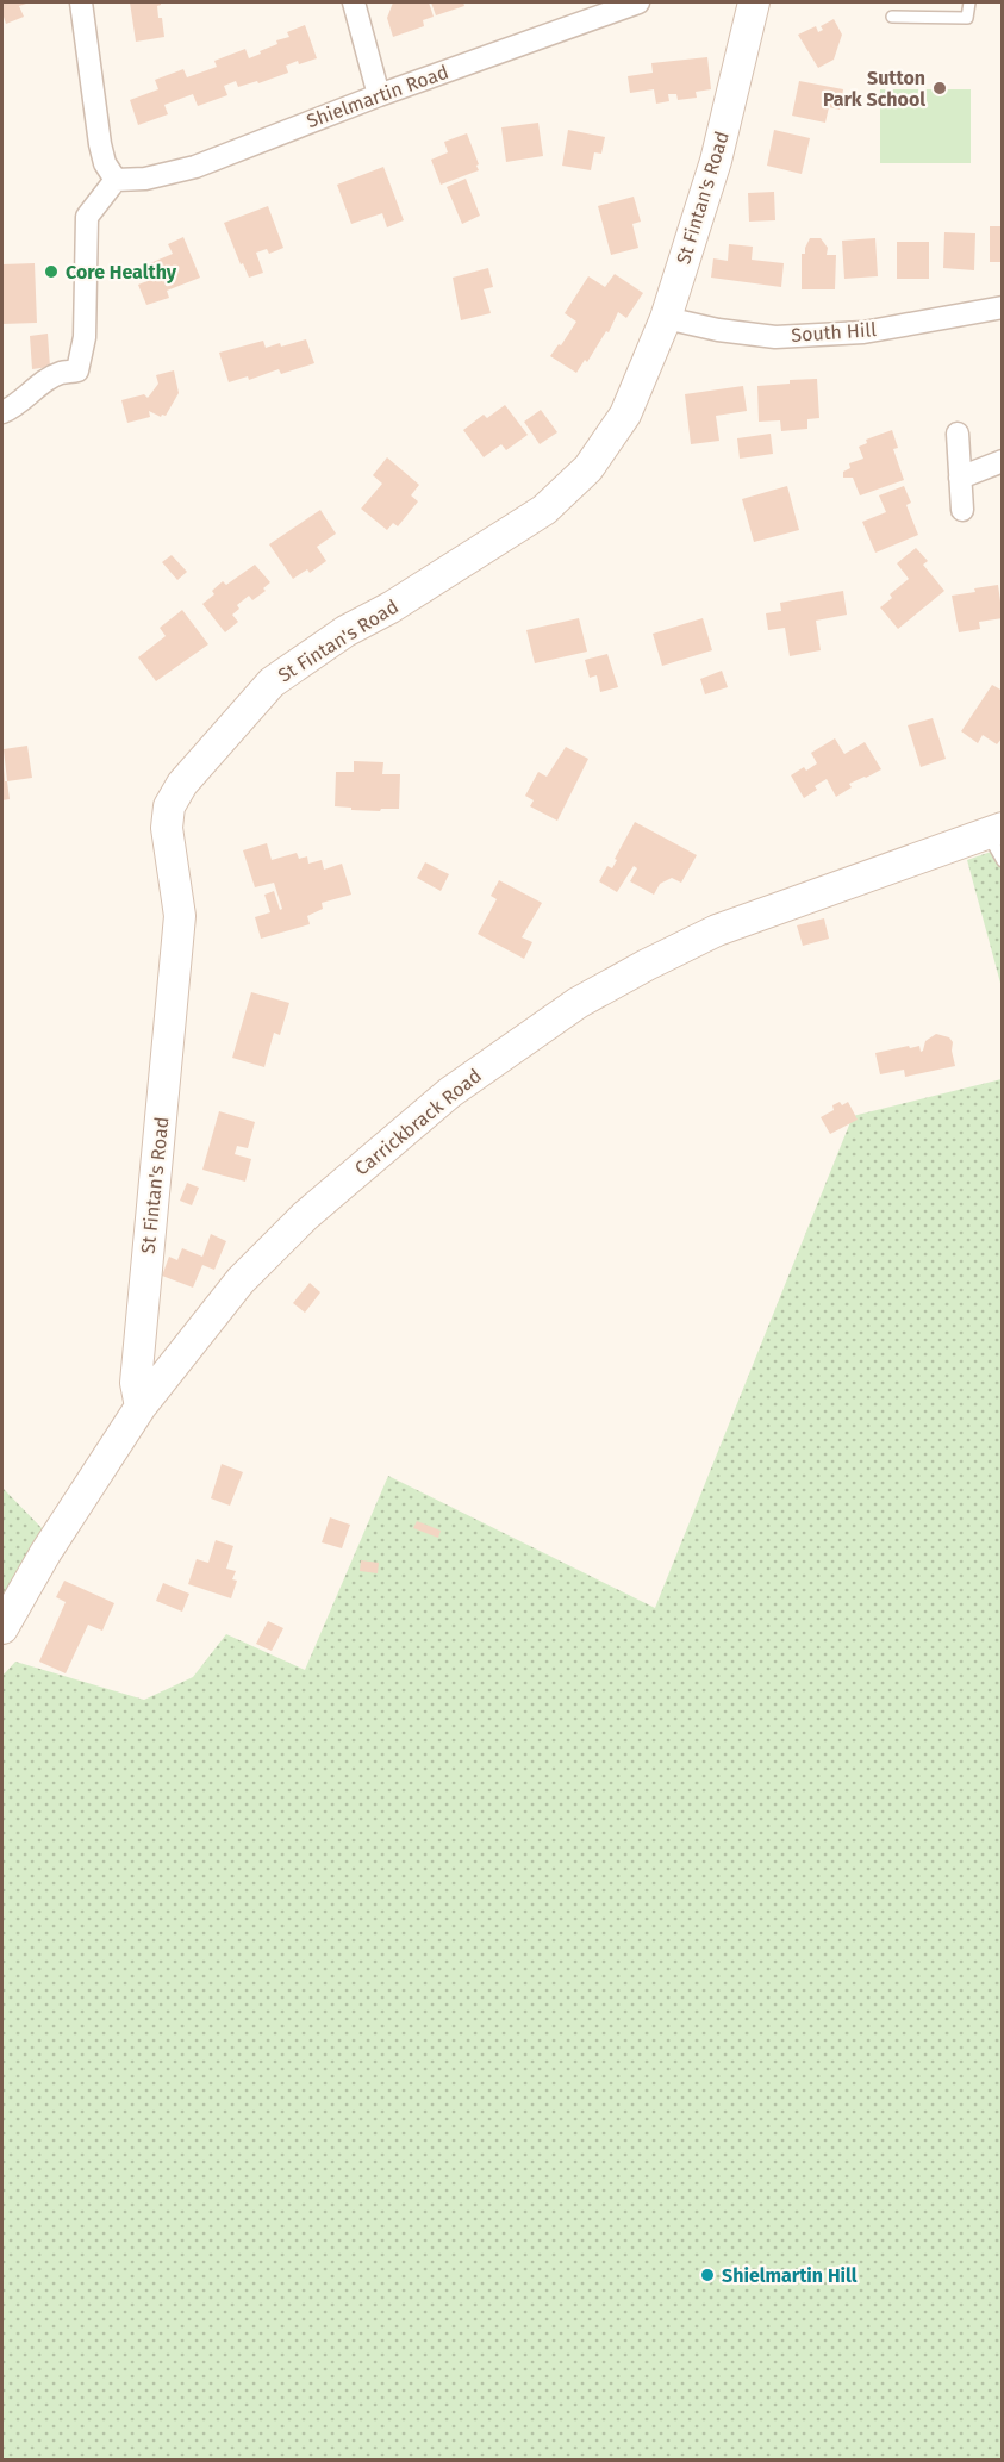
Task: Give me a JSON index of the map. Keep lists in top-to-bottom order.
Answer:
{
  "streets": {
    "street": [
      "Shielmartin Road",
      "St Fintan's Road",
      "South Hill",
      "Carrickbrack Road"
    ]
  },
  "crossings": [
    ["St Fintan's Road", "South Hill"],
    ["St Fintan's Road", "Carrickbrack Road"]
  ],
  "places": ["Sutton Park School", "Core Healthy", "Shielmartin Hill"]
}
